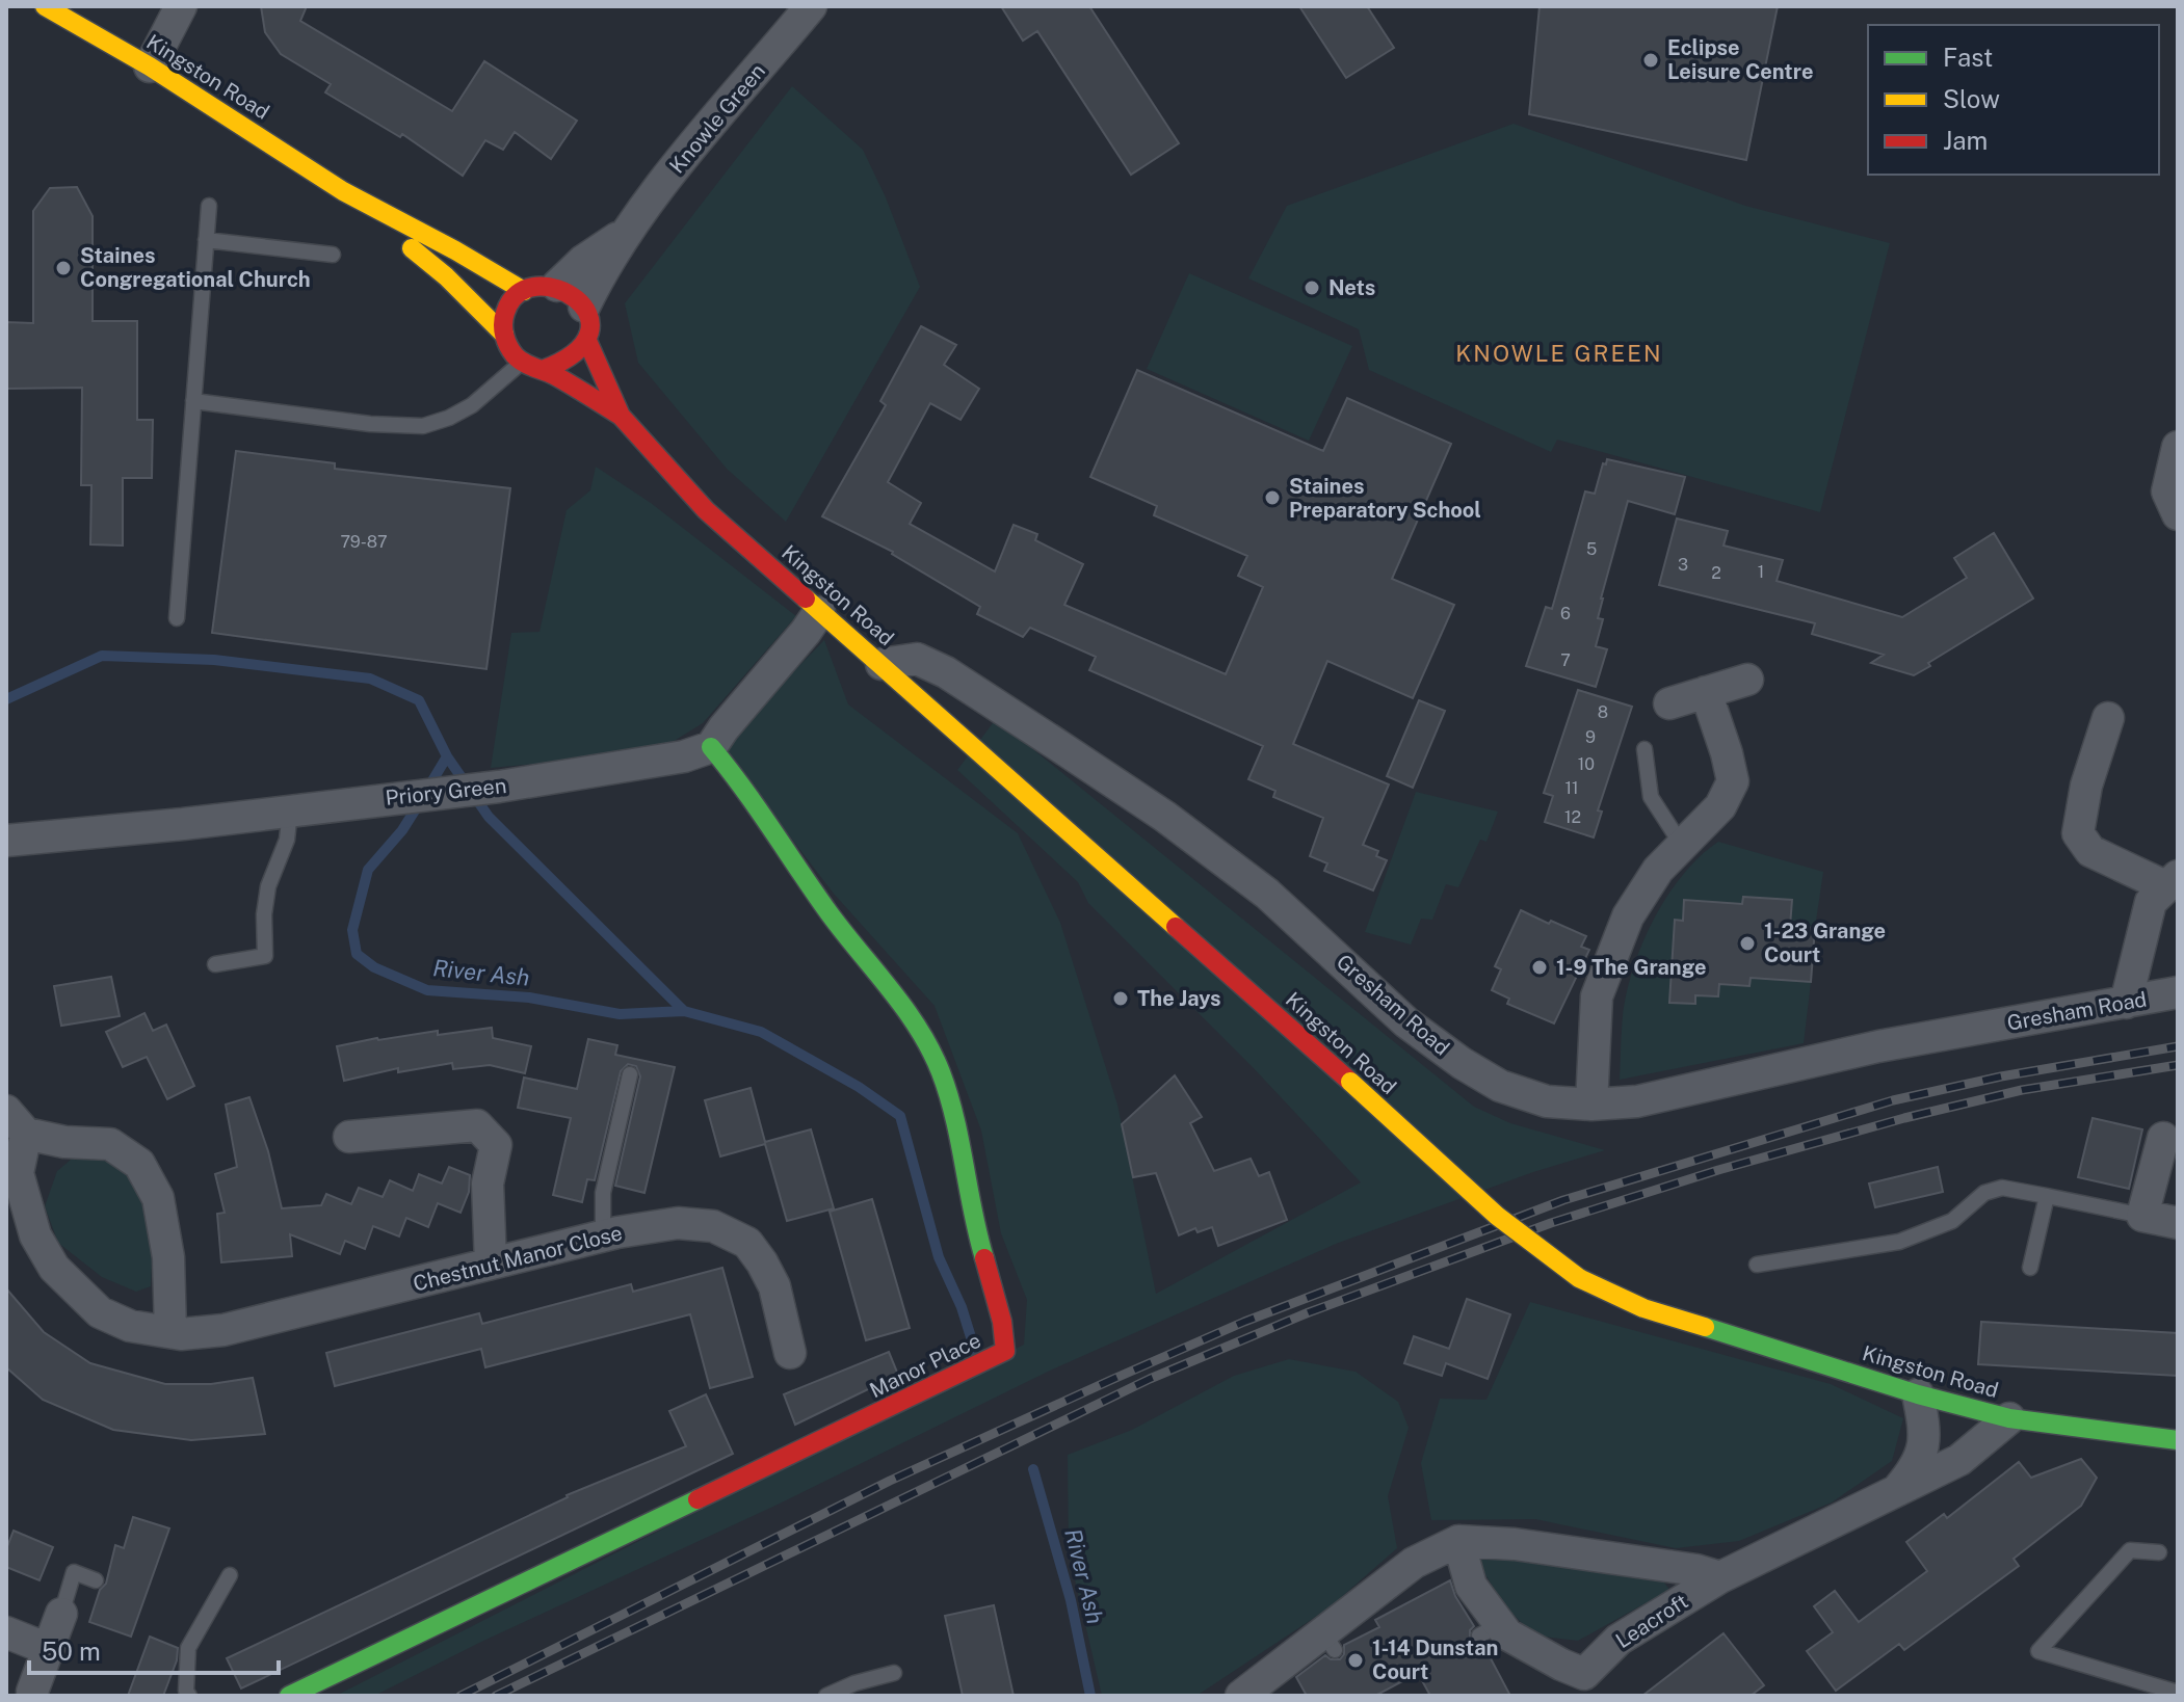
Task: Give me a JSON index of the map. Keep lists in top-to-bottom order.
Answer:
{
  "streets": {
    "street": [
      "Kingston Road",
      "Knowle Green",
      "Priory Green",
      "Gresham Road",
      "Chestnut Manor Close",
      "Manor Place",
      "Leacroft"
    ]
  },
  "crossings": [
    ["Kingston Road", "Knowle Green"],
    ["Kingston Road", "Gresham Road"],
    ["Kingston Road", "Leacroft"],
    ["Priory Green", "Manor Place"]
  ],
  "districts": ["KNOWLE GREEN"],
  "water": ["River Ash"],
  "places": [
    "Eclipse Leisure Centre",
    "Staines Congregational Church",
    "Nets",
    "Staines Preparatory School",
    "1-23 Grange Court",
    "1-9 The Grange",
    "The Jays",
    "1-14 Dunstan Court"
  ],
  "house_numbers": [
    "79-87",
    "5",
    "3",
    "1",
    "2",
    "6",
    "7",
    "8",
    "9",
    "10",
    "11",
    "12"
  ],
  "legend": ["Fast", "Slow", "Jam"],
  "scale_bar": "50 m"
}
